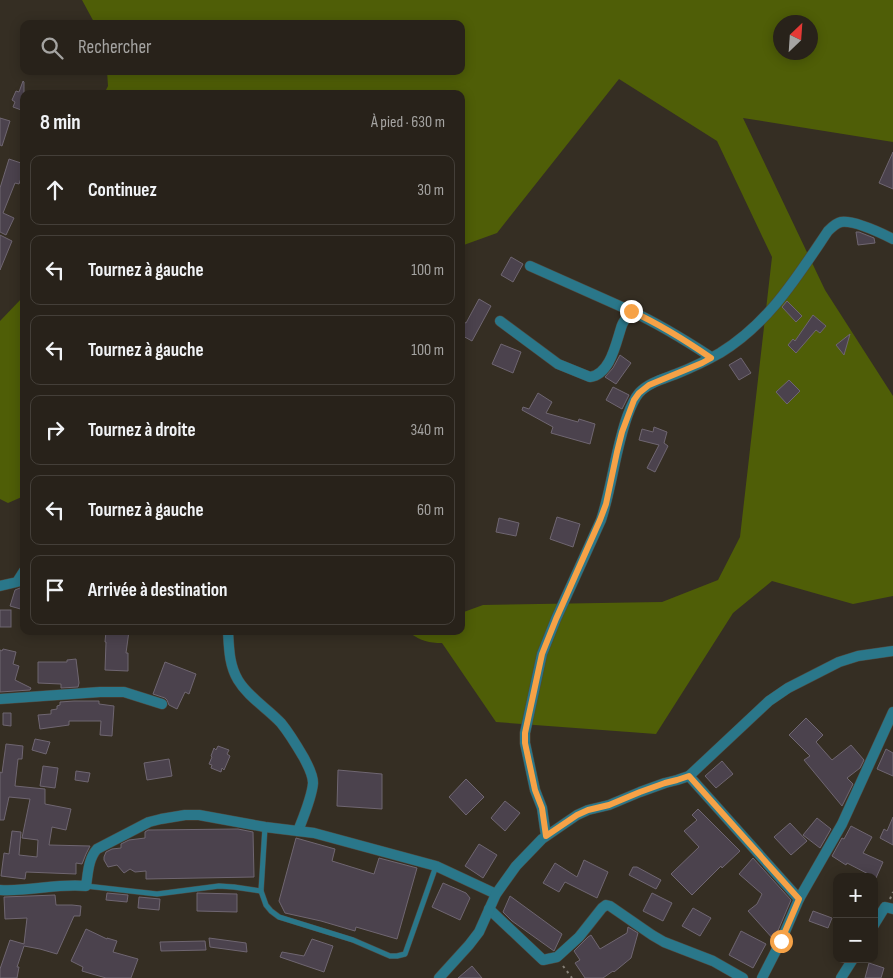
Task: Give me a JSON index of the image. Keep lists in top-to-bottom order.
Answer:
{
  "north": "top right",
  "page": {
    "search": "Rechercher",
    "heading": ["8 min", "À pied · 630 m"],
    "list": [
      ["Continuez", "30 m"],
      ["Tournez à gauche", "100 m"],
      ["Tournez à gauche", "100 m"],
      ["Tournez à droite", "340 m"],
      ["Tournez à gauche", "60 m"],
      "Arrivée à destination"
    ],
    "map_buttons": ["+", "−"]
  }
}
